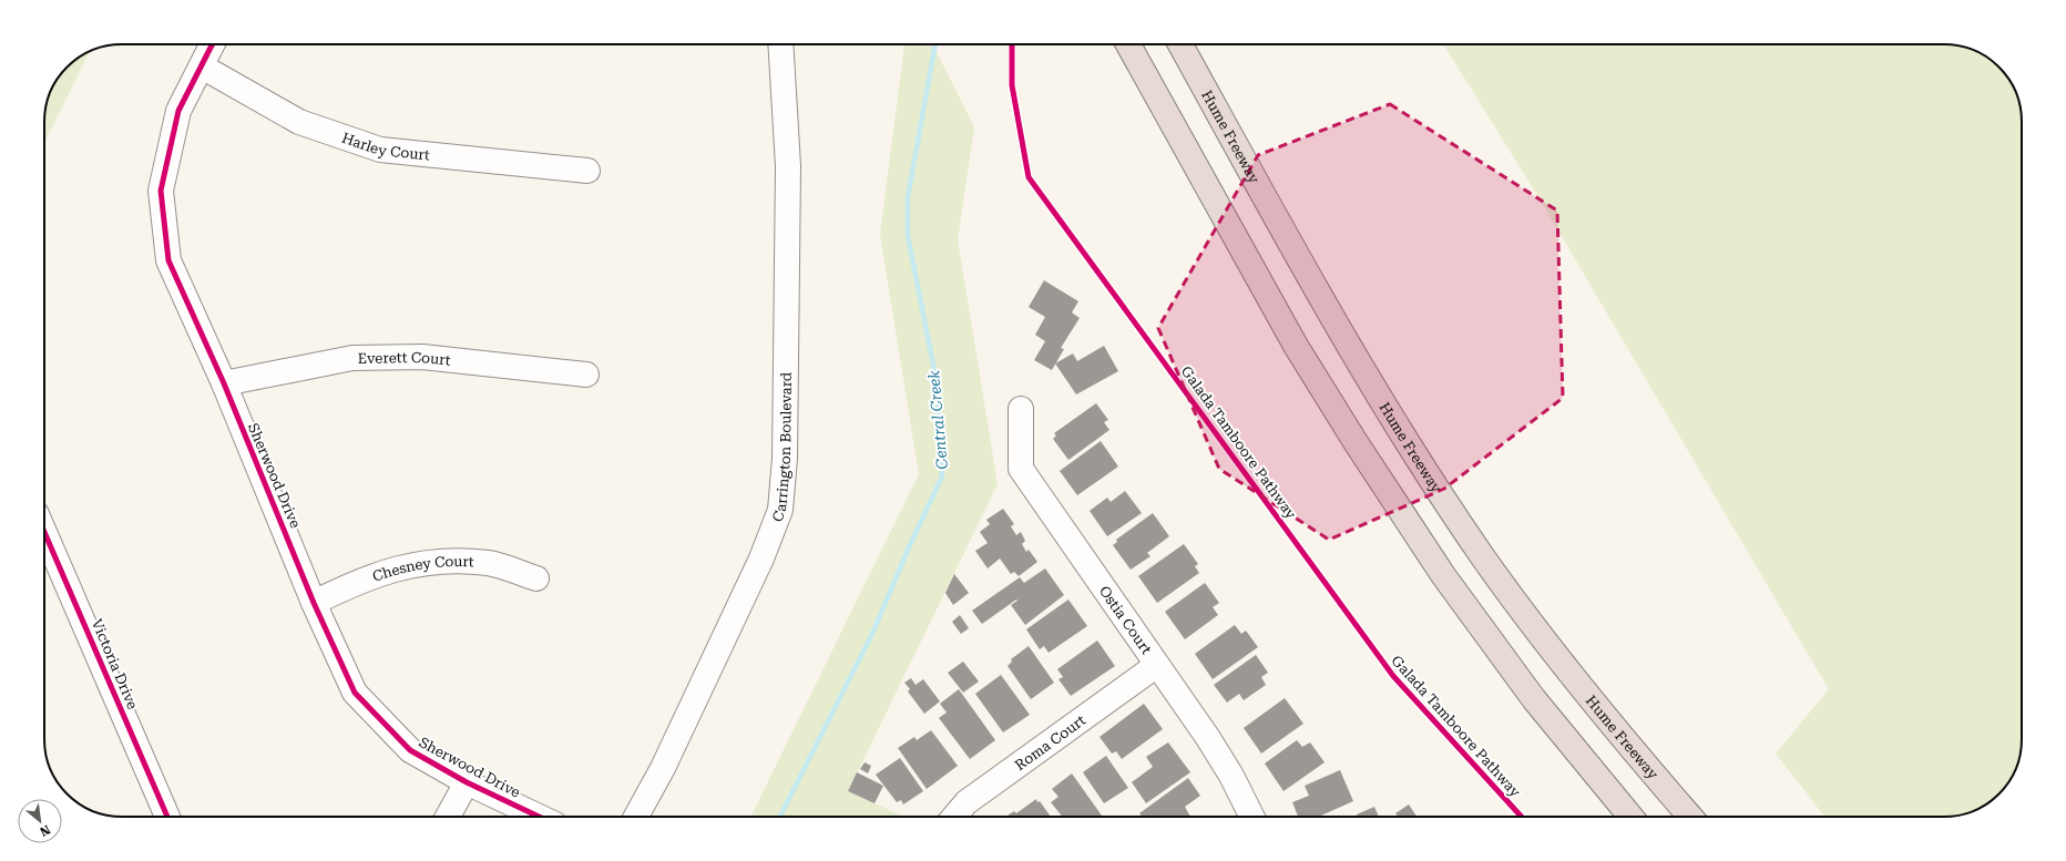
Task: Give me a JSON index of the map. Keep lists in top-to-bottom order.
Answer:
{
  "streets": {
    "highway": ["Hume Freeway"],
    "street": [
      "Harley Court",
      "Everett Court",
      "Carrington Boulevard",
      "Sherwood Drive",
      "Chesney Court",
      "Ostia Court",
      "Victoria Drive",
      "Roma Court"
    ],
    "cycle path": ["Galada Tamboore Pathway"]
  },
  "crossings": [
    ["Harley Court", "Sherwood Drive"],
    ["Everett Court", "Sherwood Drive"],
    ["Sherwood Drive", "Chesney Court"],
    ["Ostia Court", "Roma Court"]
  ],
  "water": ["Central Creek"],
  "north": "bottom right"
}
